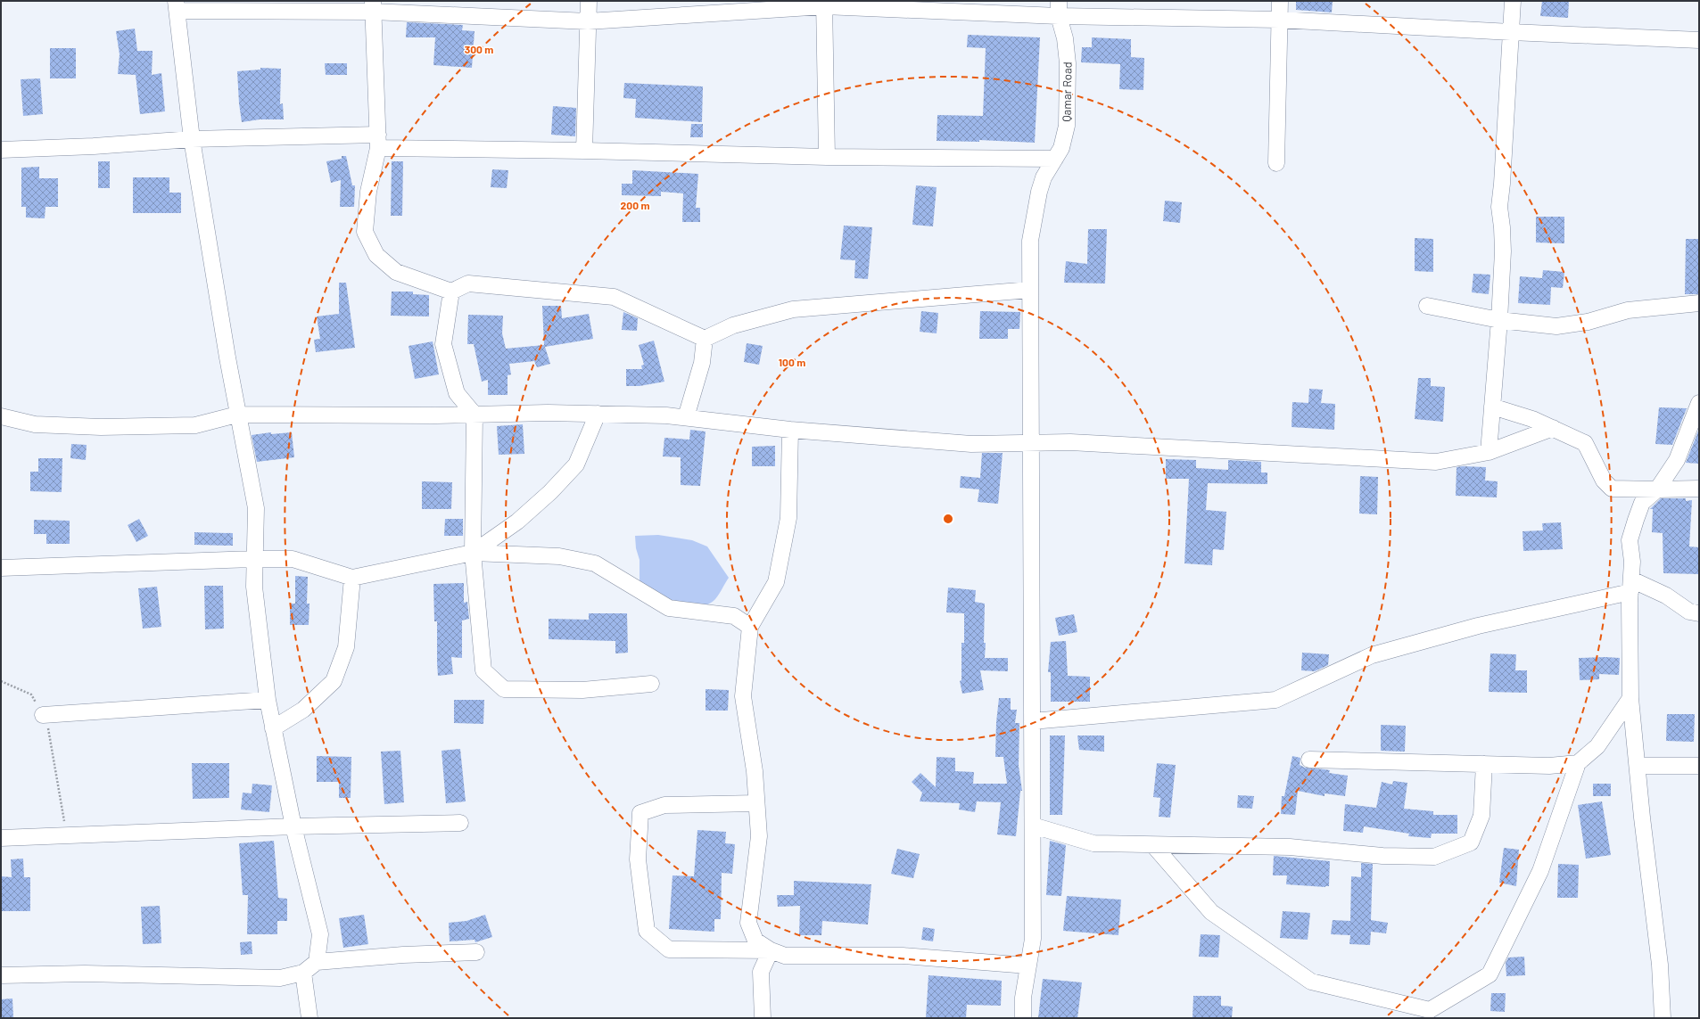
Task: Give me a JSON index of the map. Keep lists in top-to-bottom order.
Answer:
{
  "streets": {
    "street": ["Qamar Road"]
  },
  "rings": ["300 m", "200 m", "100 m"]
}
